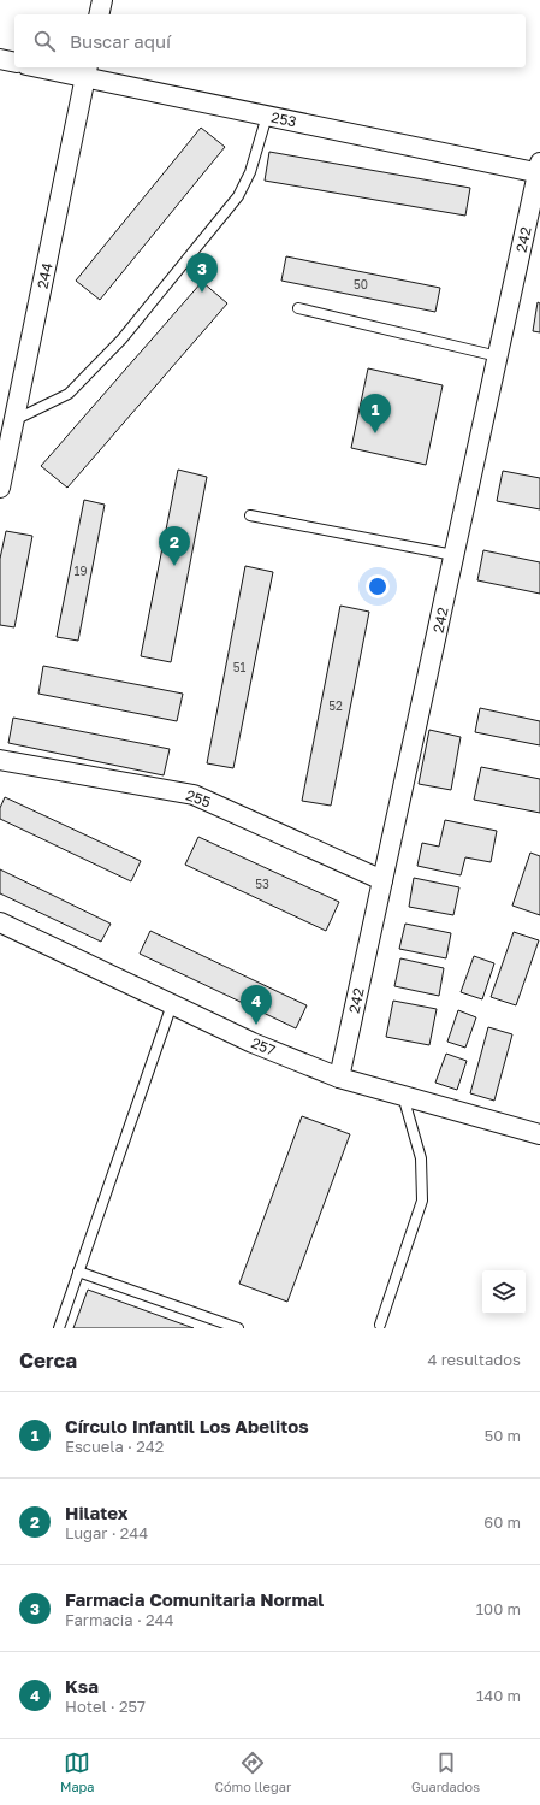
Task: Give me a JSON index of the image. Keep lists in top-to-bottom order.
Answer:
{
  "streets": {
    "street": [
      "253",
      "242",
      "244",
      "255",
      "257"
    ]
  },
  "crossings": [
    ["253", "242"],
    ["253", "244"],
    ["242", "255"],
    ["242", "257"]
  ],
  "house_numbers": [
    "50",
    "19",
    "51",
    "52",
    "53"
  ],
  "page": {
    "search": "Buscar aquí",
    "pins": [
      "3",
      "1",
      "2",
      "4"
    ],
    "heading": ["Cerca", "4 resultados"],
    "list": [
      {
        "mark": "1",
        "name": "Círculo Infantil Los Abelitos",
        "note": "Escuela · 242",
        "value": "50 m"
      },
      {
        "mark": "2",
        "name": "Hilatex",
        "note": "Lugar · 244",
        "value": "60 m"
      },
      {
        "mark": "3",
        "name": "Farmacia Comunitaria Normal",
        "note": "Farmacia · 244",
        "value": "100 m"
      },
      {
        "mark": "4",
        "name": "Ksa",
        "note": "Hotel · 257",
        "value": "140 m"
      }
    ],
    "nav": ["Mapa", "Cómo llegar", "Guardados"]
  }
}
